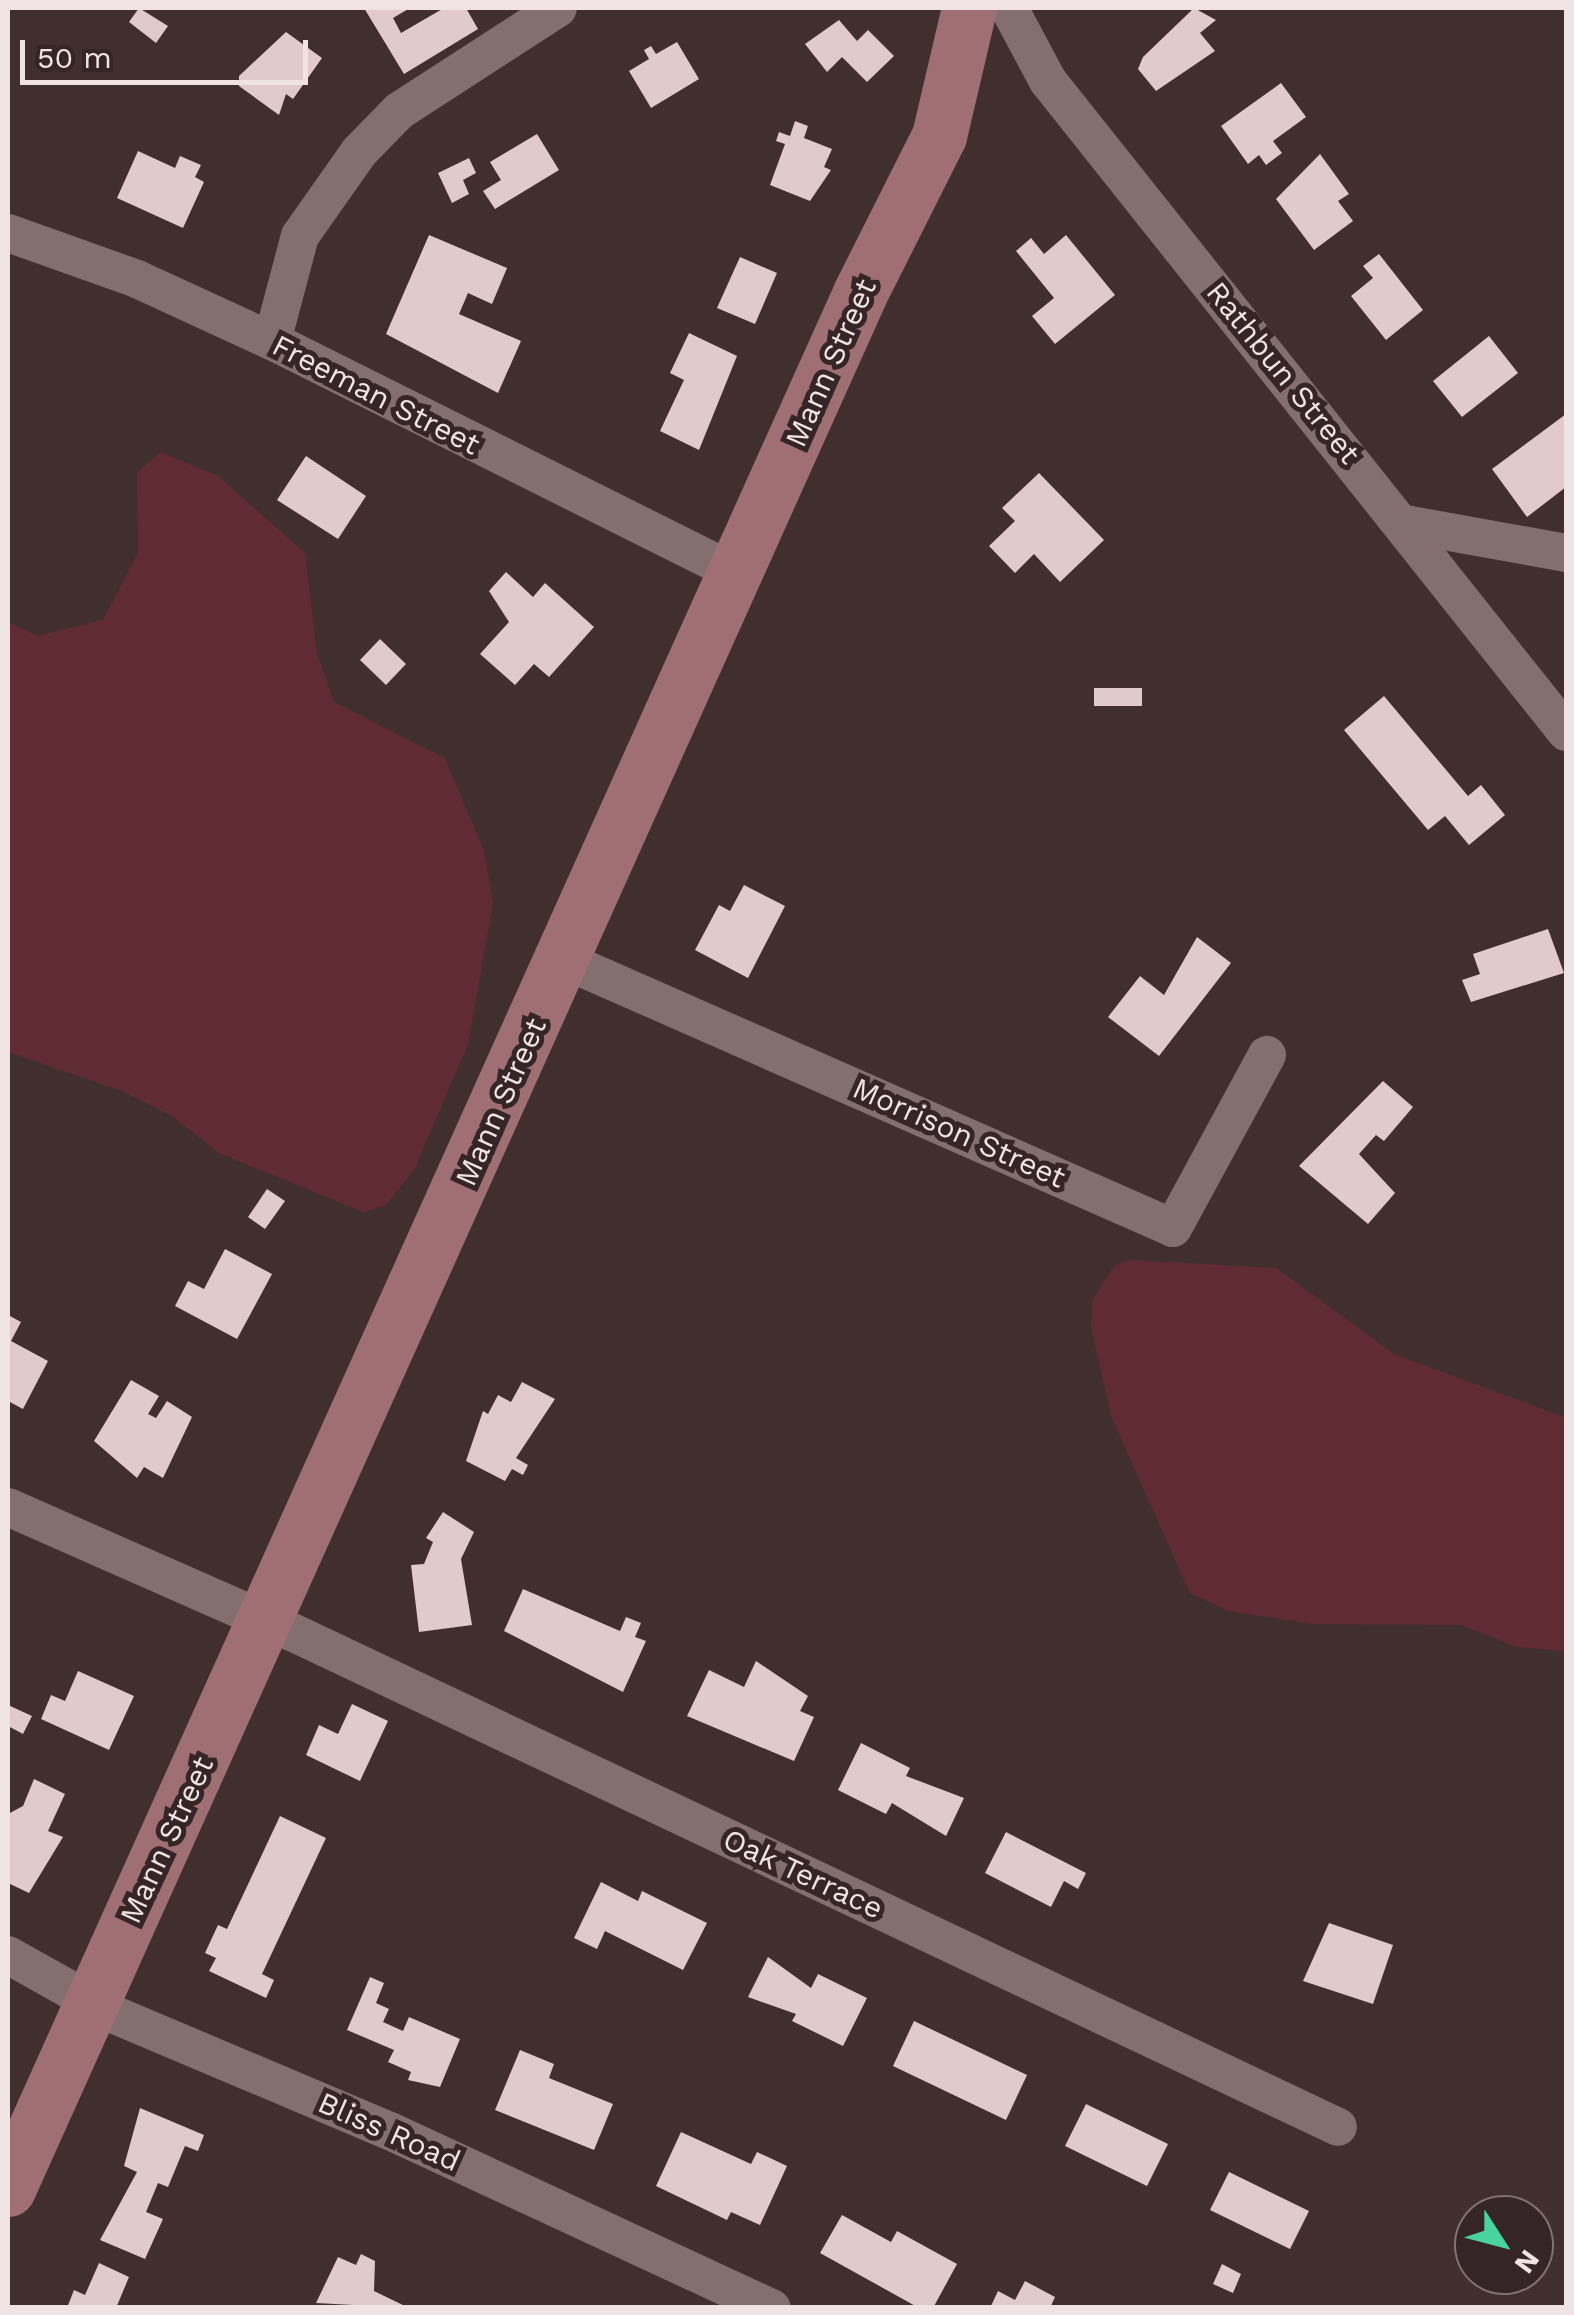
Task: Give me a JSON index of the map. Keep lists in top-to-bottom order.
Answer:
{
  "streets": {
    "street": [
      "Mann Street",
      "Rathbun Street",
      "Freeman Street",
      "Morrison Street",
      "Oak Terrace",
      "Bliss Road"
    ]
  },
  "crossings": [
    ["Mann Street", "Freeman Street"],
    ["Mann Street", "Morrison Street"],
    ["Mann Street", "Oak Terrace"],
    ["Mann Street", "Bliss Road"]
  ],
  "scale_bar": "50 m",
  "north": "bottom right"
}
